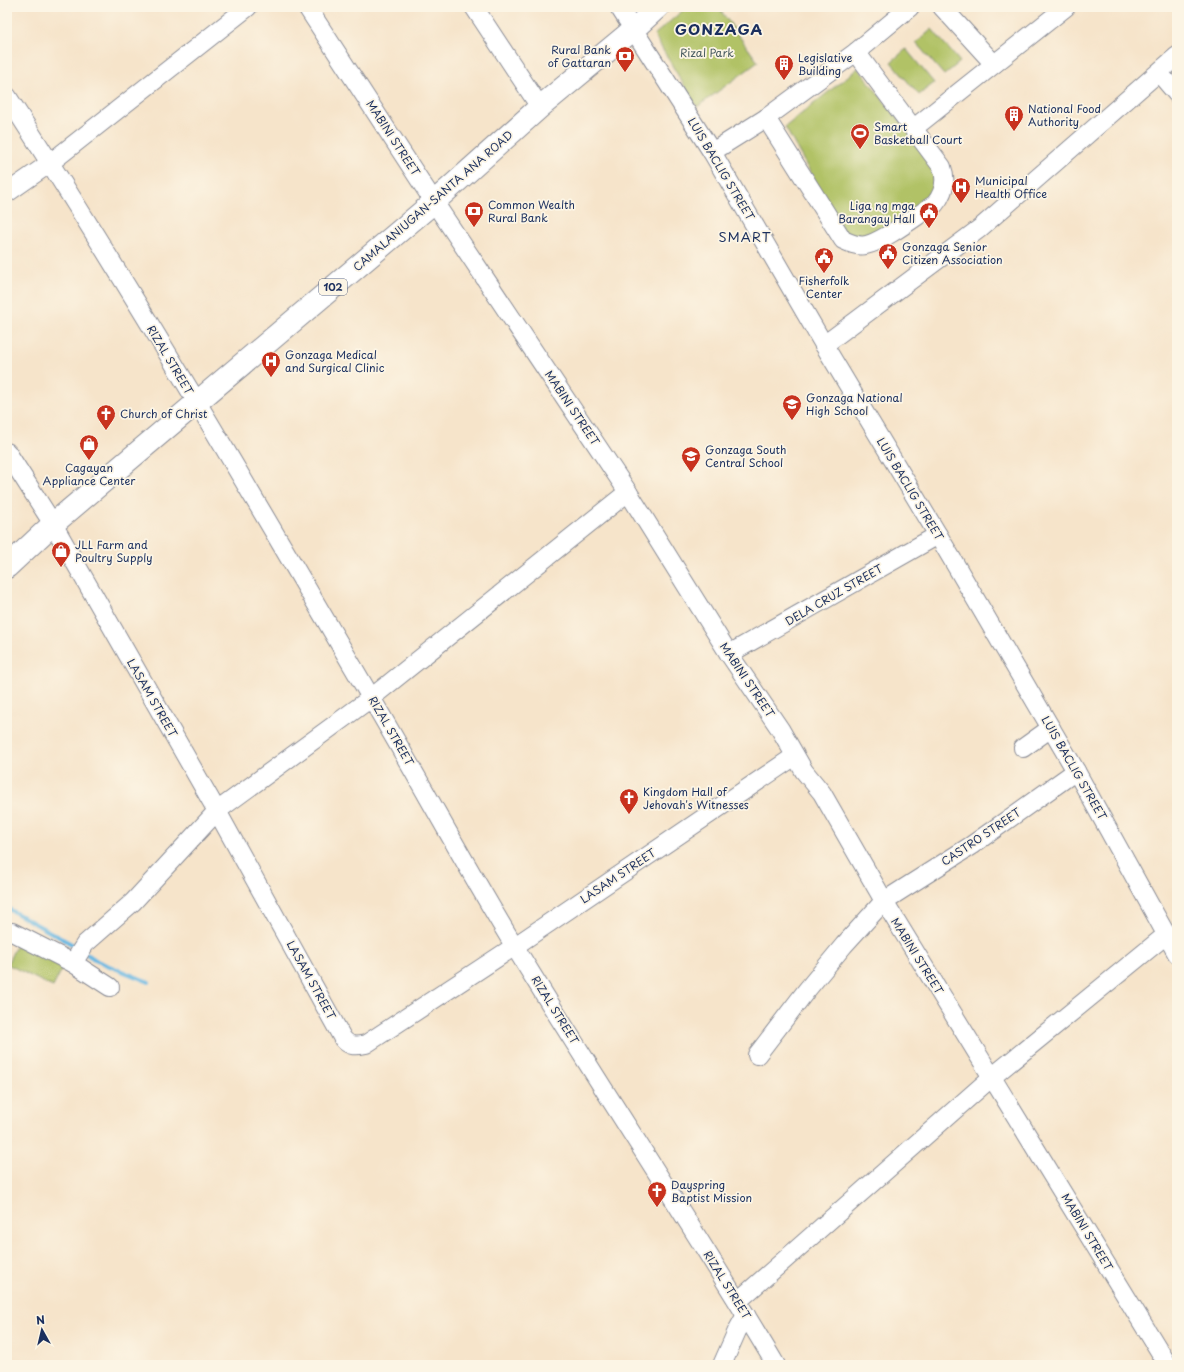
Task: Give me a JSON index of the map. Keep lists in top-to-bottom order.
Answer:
{
  "streets": {
    "main road": ["CAMALANIUGAN-SANTA ANA ROAD", "102"],
    "street": [
      "MABINI STREET",
      "LUIS BACLIG STREET",
      "RIZAL STREET",
      "DELA CRUZ STREET",
      "LASAM STREET",
      "CASTRO STREET"
    ]
  },
  "crossings": [
    ["MABINI STREET", "CAMALANIUGAN-SANTA ANA ROAD"],
    ["MABINI STREET", "DELA CRUZ STREET"],
    ["MABINI STREET", "LASAM STREET"],
    ["MABINI STREET", "CASTRO STREET"],
    ["LUIS BACLIG STREET", "CAMALANIUGAN-SANTA ANA ROAD"],
    ["LUIS BACLIG STREET", "DELA CRUZ STREET"],
    ["LUIS BACLIG STREET", "CASTRO STREET"],
    ["CAMALANIUGAN-SANTA ANA ROAD", "RIZAL STREET"],
    ["CAMALANIUGAN-SANTA ANA ROAD", "LASAM STREET"],
    ["RIZAL STREET", "LASAM STREET"]
  ],
  "districts": ["GONZAGA", "SMART"],
  "parks": ["Rizal Park"],
  "places": {
    "bank": ["Rural Bank of Gattaran", "Common Wealth Rural Bank"],
    "building": ["Legislative Building", "National Food Authority"],
    "sports": ["Smart Basketball Court"],
    "hospital": ["Municipal Health Office", "Gonzaga Medical and Surgical Clinic"],
    "public building": ["Liga ng mga Barangay Hall", "Gonzaga Senior Citizen Association", "Fisherfolk Center"],
    "school or university": ["Gonzaga National High School", "Gonzaga South Central School"],
    "church": ["Church of Christ", "Kingdom Hall of Jehovah's Witnesses", "Dayspring Baptist Mission"],
    "shop": ["Cagayan Appliance Center", "JLL Farm and Poultry Supply"]
  },
  "north": "top"
}
